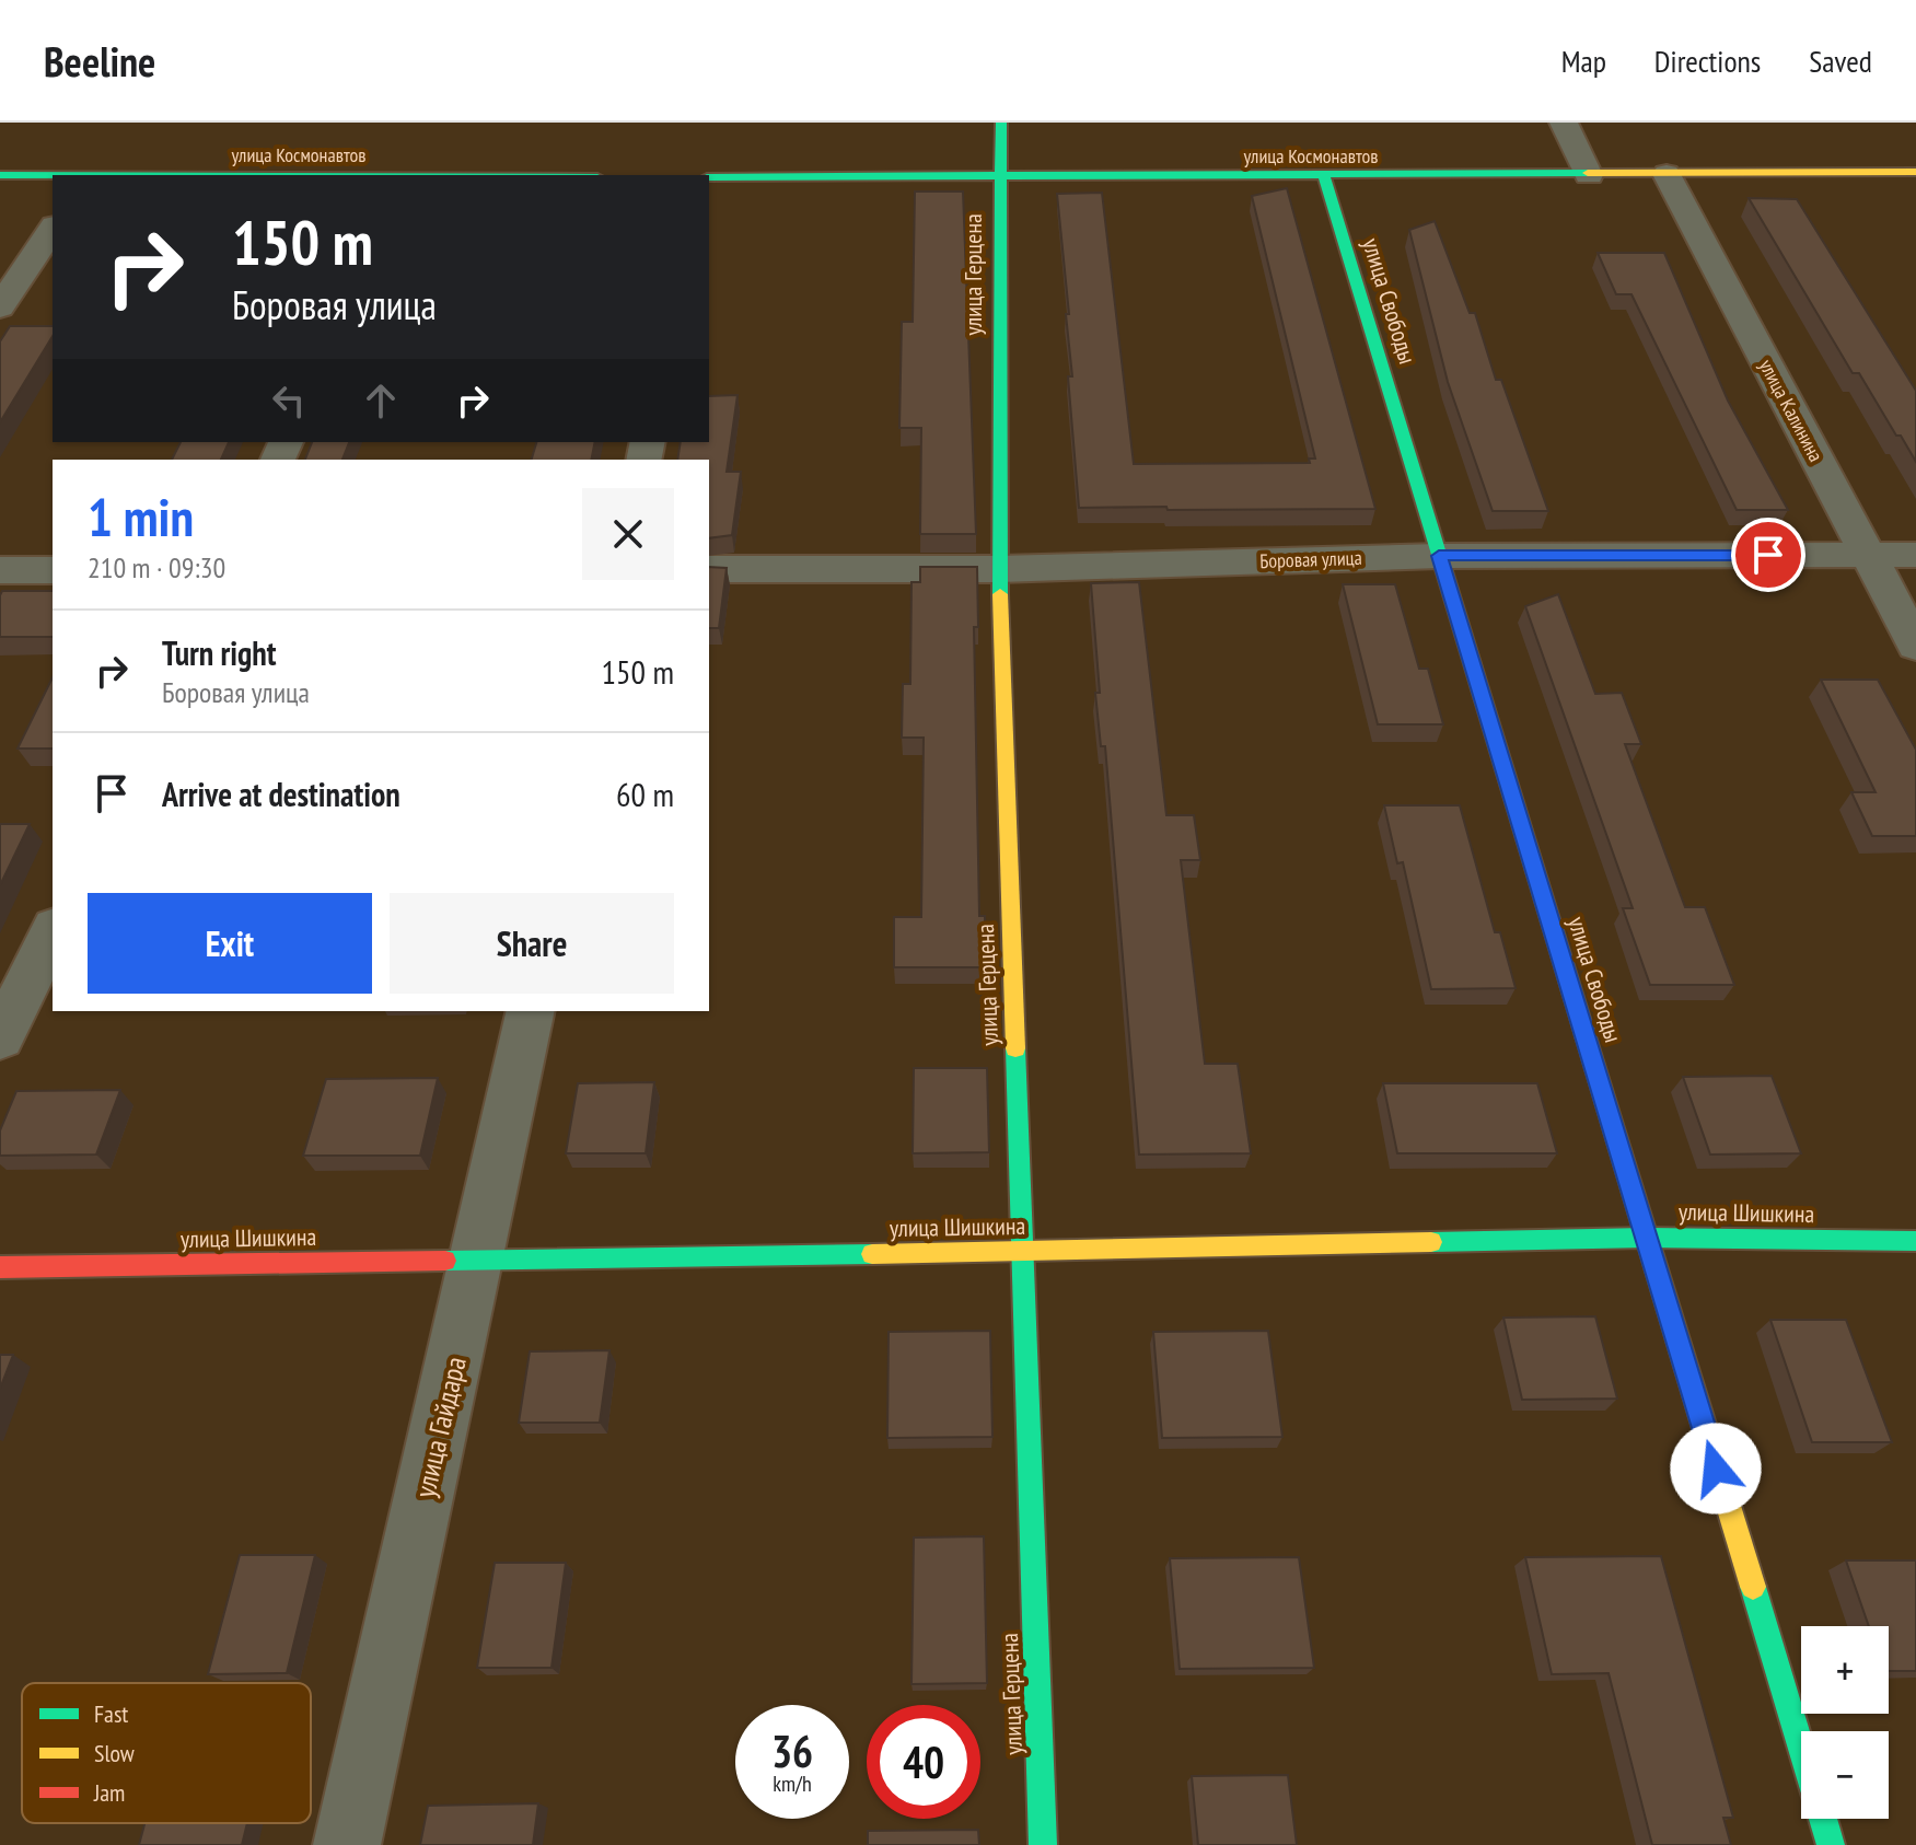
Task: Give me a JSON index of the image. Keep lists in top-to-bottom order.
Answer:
{
  "streets": {
    "street": [
      "улица Космонавтов",
      "улица Герцена",
      "улица Свободы",
      "улица Калинина",
      "Боровая улица",
      "улица Шишкина",
      "улица Гайдара"
    ]
  },
  "crossings": [
    ["улица Космонавтов", "улица Герцена"],
    ["улица Космонавтов", "улица Свободы"],
    ["улица Космонавтов", "улица Калинина"],
    ["улица Герцена", "Боровая улица"],
    ["улица Герцена", "улица Шишкина"],
    ["улица Свободы", "Боровая улица"],
    ["улица Свободы", "улица Шишкина"],
    ["улица Калинина", "Боровая улица"],
    ["улица Шишкина", "улица Гайдара"]
  ],
  "legend": ["Fast", "Slow", "Jam"],
  "page": {
    "header": "Beeline",
    "nav": ["Map", "Directions", "Saved"],
    "turn": ["150 m", "Боровая улица"],
    "heading": ["1 min", "210 m · 09:30"],
    "list": [
      {
        "name": "Turn right",
        "note": "Боровая улица",
        "value": "150 m"
      },
      {
        "name": "Arrive at destination",
        "value": "60 m"
      }
    ],
    "buttons": ["Exit", "Share"],
    "map_buttons": ["+", "−"],
    "speed": "36 km/h",
    "limit": "40"
  }
}
